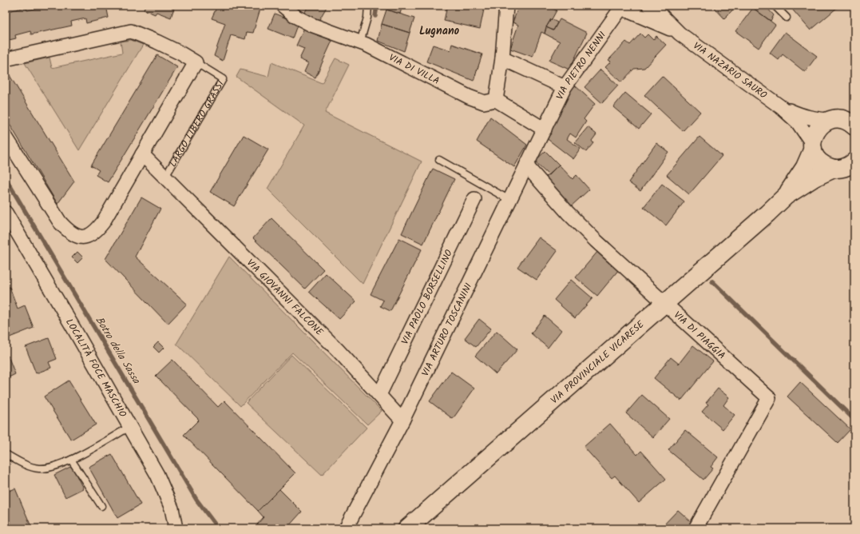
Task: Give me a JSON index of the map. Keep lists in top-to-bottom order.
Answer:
{
  "streets": {
    "main road": ["VIA PROVINCIALE VICARESE"],
    "street": [
      "VIA PIETRO NENNI",
      "VIA DI VILLA",
      "VIA NAZARIO SAURO",
      "LARGO LIBERO GRASSI",
      "VIA GIOVANNI FALCONE",
      "VIA PAOLO BORSELLINO",
      "VIA ARTURO TOSCANINI",
      "VIA DI PIAGGIA",
      "LOCALITÀ FOCE MASCHIO"
    ]
  },
  "crossings": [
    ["VIA PIETRO NENNI", "VIA NAZARIO SAURO"],
    ["VIA PIETRO NENNI", "VIA ARTURO TOSCANINI"],
    ["VIA NAZARIO SAURO", "VIA PROVINCIALE VICARESE"],
    ["LARGO LIBERO GRASSI", "VIA GIOVANNI FALCONE"],
    ["VIA GIOVANNI FALCONE", "VIA PAOLO BORSELLINO"],
    ["VIA GIOVANNI FALCONE", "VIA ARTURO TOSCANINI"],
    ["VIA ARTURO TOSCANINI", "VIA DI PIAGGIA"],
    ["VIA DI PIAGGIA", "VIA PROVINCIALE VICARESE"]
  ],
  "districts": ["Lugnano"],
  "water": ["Botro della Sassa"]
}
